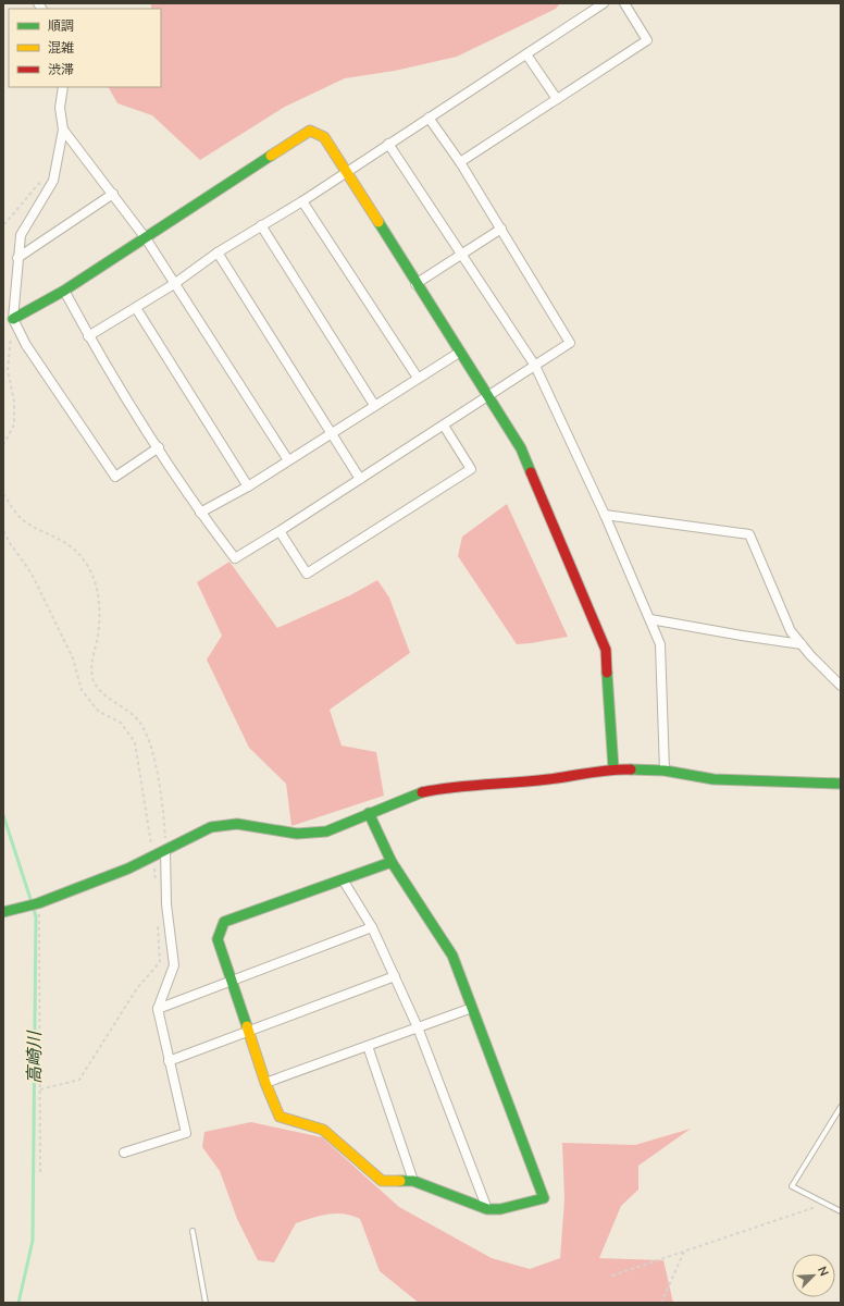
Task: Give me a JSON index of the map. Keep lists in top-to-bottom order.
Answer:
{
  "water": ["高崎川"],
  "legend": ["順調", "混雑", "渋滞"],
  "north": "top right"
}
